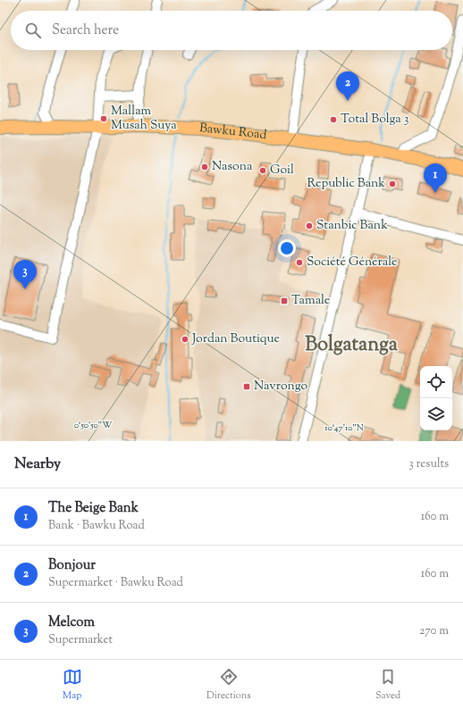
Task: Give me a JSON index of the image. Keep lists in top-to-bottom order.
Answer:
{
  "streets": {
    "highway": ["Bawku Road"]
  },
  "districts": ["Bolgatanga"],
  "places": {
    "other": [
      "Mallam Musah Suya",
      "Total Bolga 3",
      "Nasona",
      "Goil",
      "Republic Bank",
      "Stanbic Bank",
      "Société Générale",
      "Jordan Boutique"
    ],
    "transit": ["Tamale", "Navrongo"]
  },
  "page": {
    "search": "Search here",
    "pins": ["2", "1", "3"],
    "heading": ["Nearby", "3 results"],
    "list": [
      {
        "mark": "1",
        "name": "The Beige Bank",
        "note": "Bank · Bawku Road",
        "value": "160 m"
      },
      {
        "mark": "2",
        "name": "Bonjour",
        "note": "Supermarket · Bawku Road",
        "value": "160 m"
      },
      {
        "mark": "3",
        "name": "Melcom",
        "note": "Supermarket",
        "value": "270 m"
      }
    ],
    "nav": ["Map", "Directions", "Saved"]
  },
  "coordinates": ["0°50'50\"W", "10°47'10\"N"]
}
